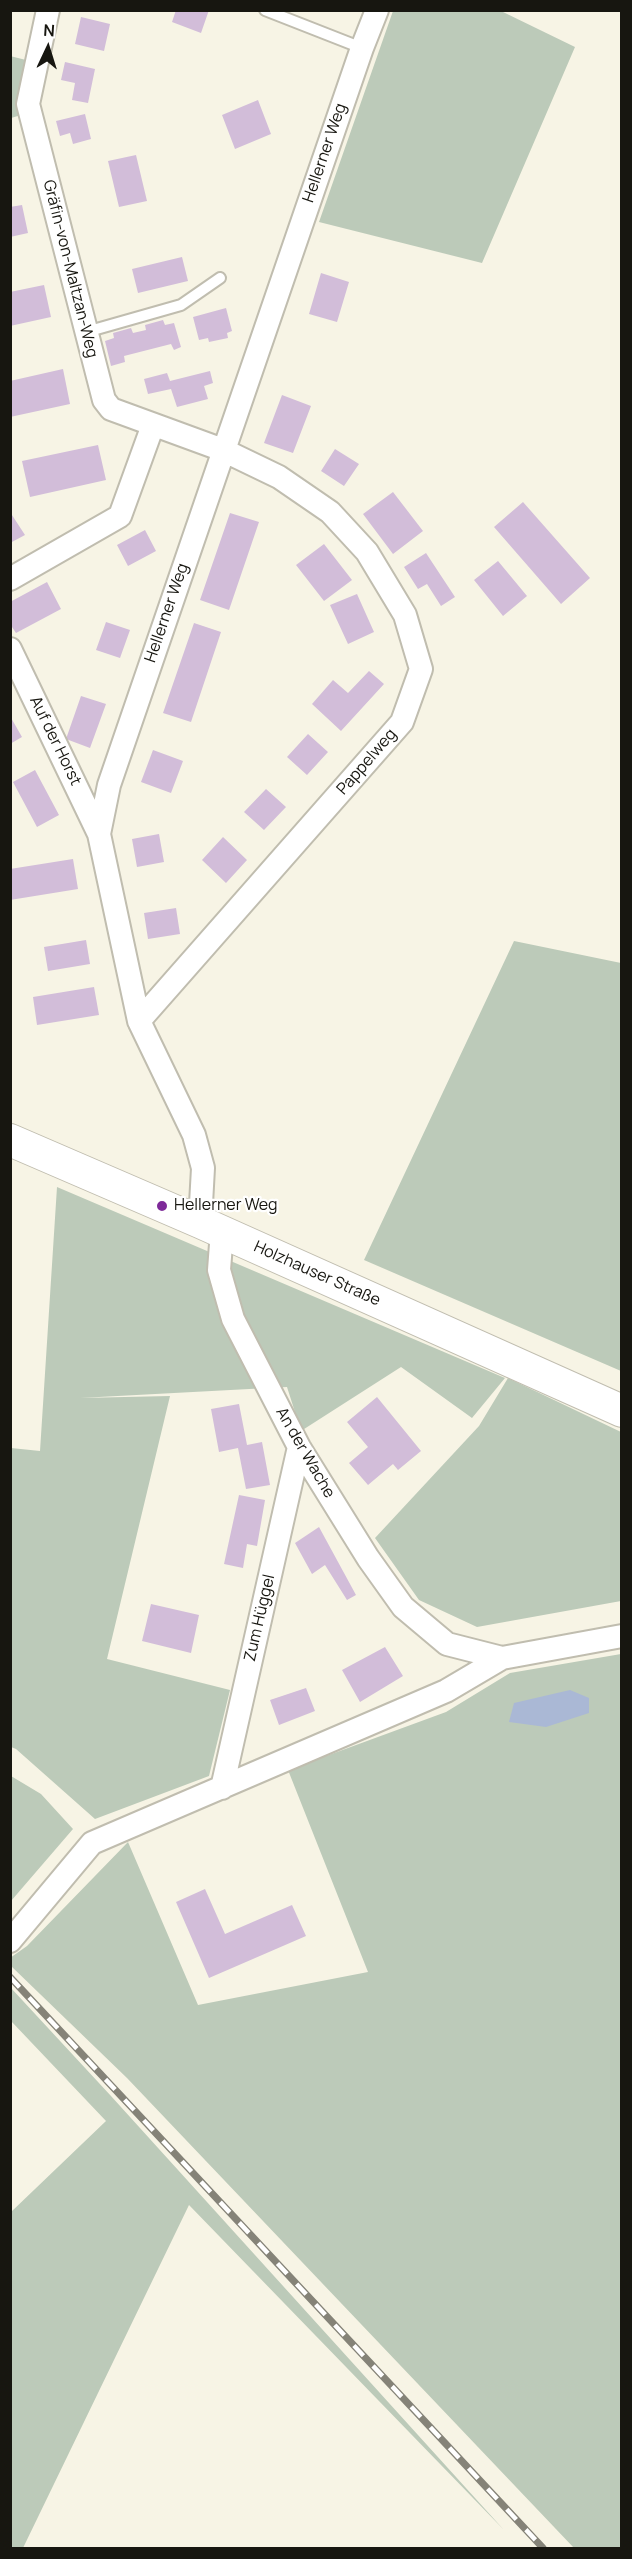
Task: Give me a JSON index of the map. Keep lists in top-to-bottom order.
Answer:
{
  "streets": {
    "street": [
      "Hellerner Weg",
      "Gräfin-von-Maltzan-Weg",
      "Auf der Horst",
      "Pappelweg",
      "Holzhauser Straße",
      "An der Wache",
      "Zum Hüggel"
    ]
  },
  "crossings": [
    ["Hellerner Weg", "Gräfin-von-Maltzan-Weg"],
    ["Hellerner Weg", "Auf der Horst"],
    ["Hellerner Weg", "Pappelweg"],
    ["Hellerner Weg", "Holzhauser Straße"],
    ["Hellerner Weg", "An der Wache"],
    ["Gräfin-von-Maltzan-Weg", "Pappelweg"],
    ["Holzhauser Straße", "An der Wache"],
    ["An der Wache", "Zum Hüggel"]
  ],
  "places": ["Hellerner Weg"],
  "north": "top"
}
